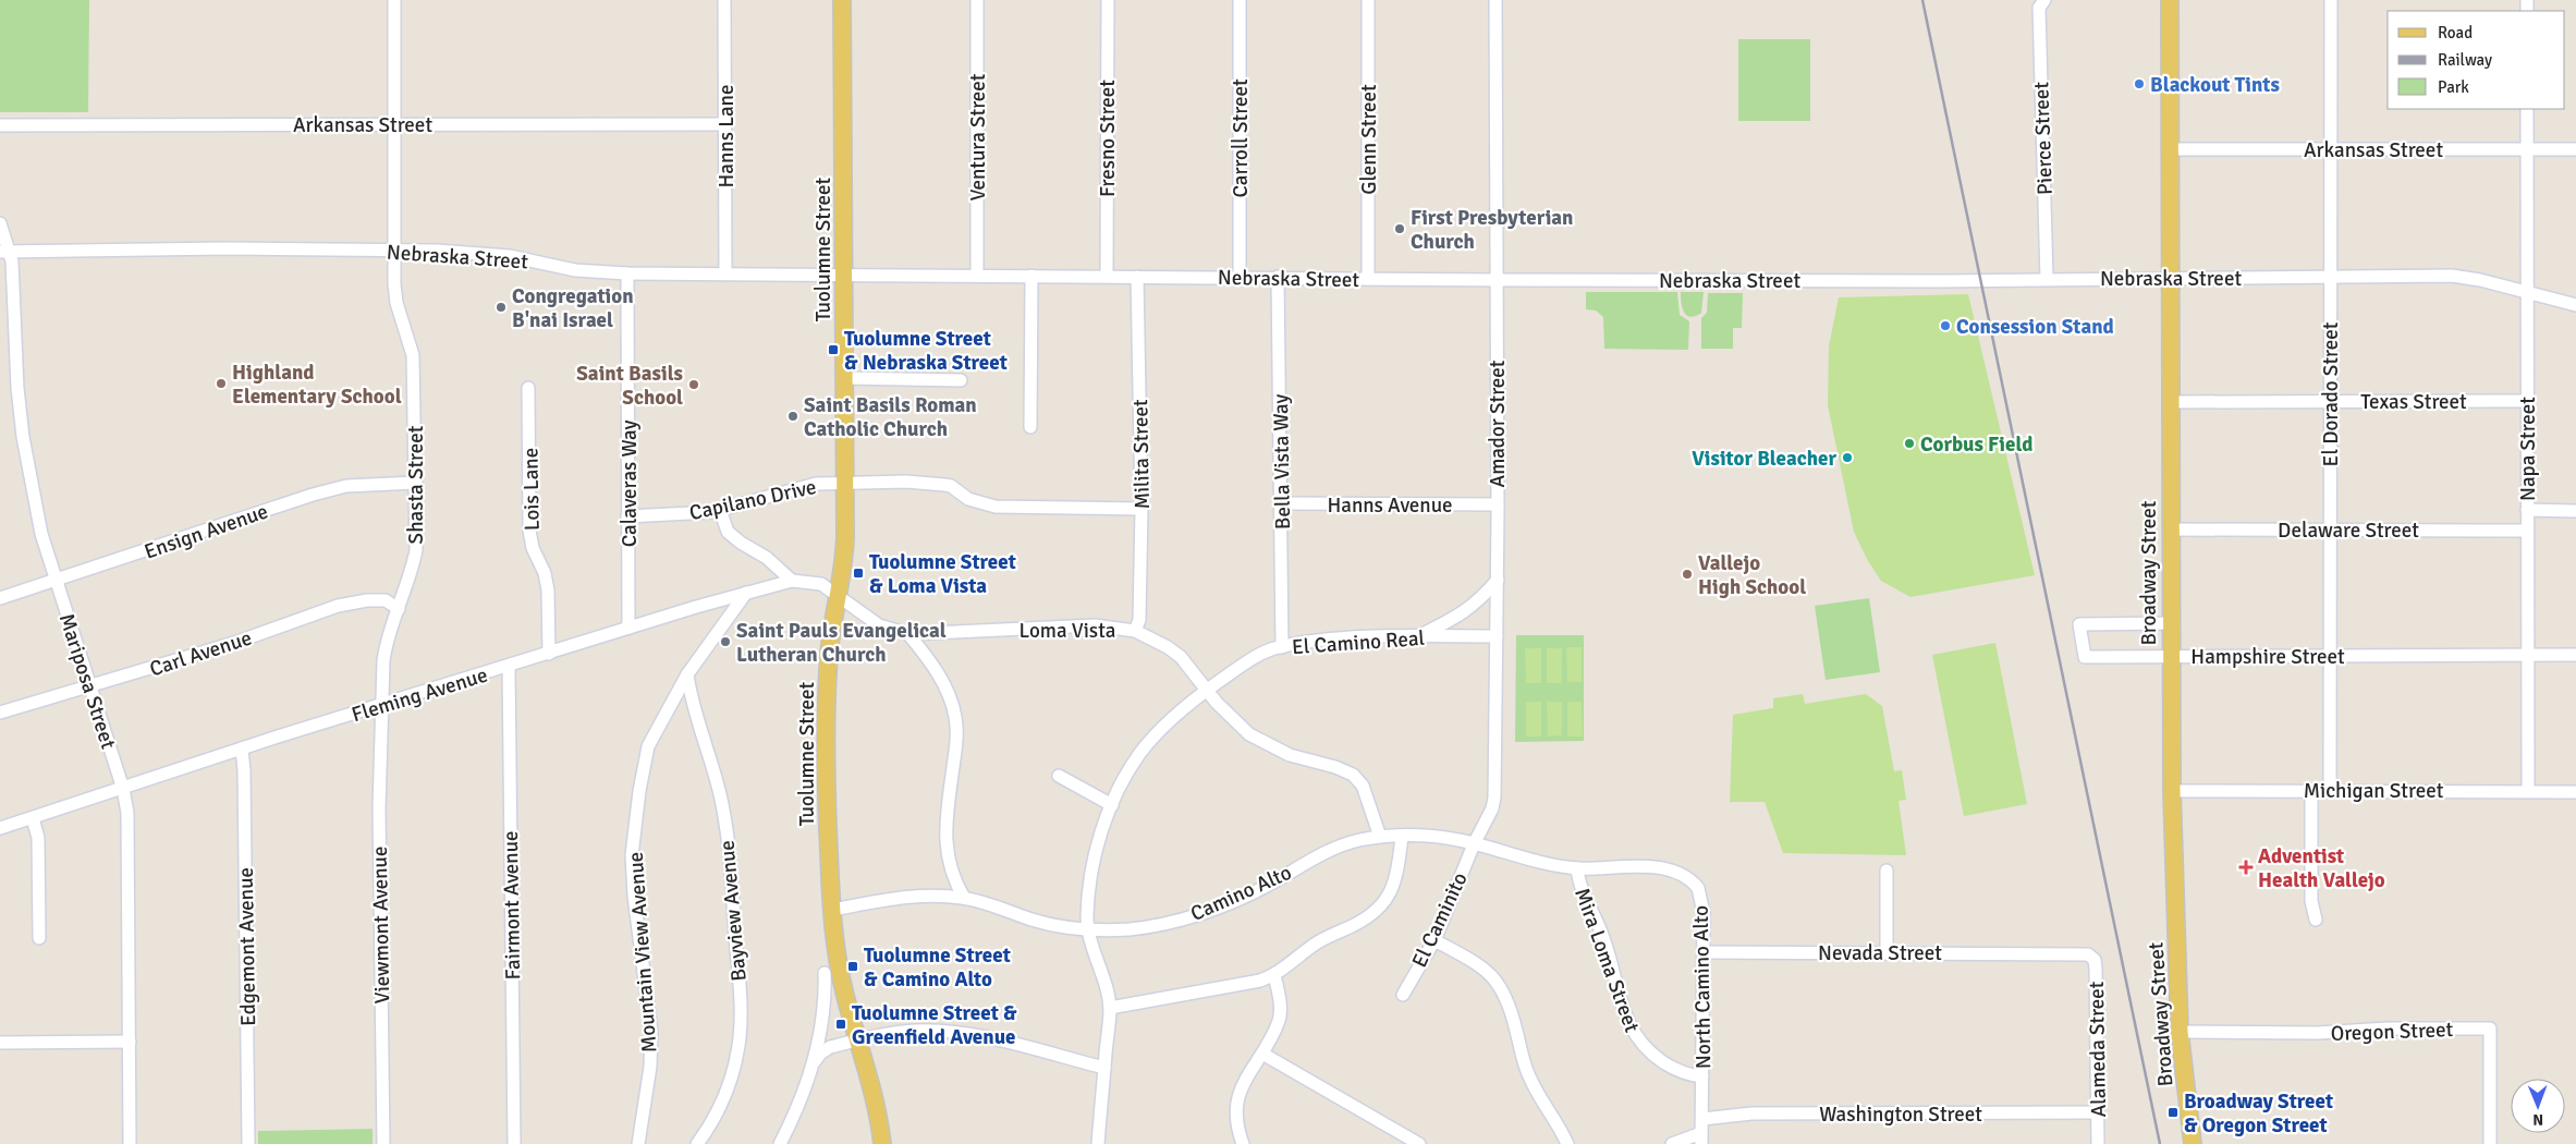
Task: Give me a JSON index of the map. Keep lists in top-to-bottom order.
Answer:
{
  "streets": {
    "main road": ["Tuolumne Street", "Broadway Street"],
    "street": [
      "Arkansas Street",
      "Hanns Lane",
      "Ventura Street",
      "Fresno Street",
      "Carroll Street",
      "Pierce Street",
      "Glenn Street",
      "Nebraska Street",
      "El Dorado Street",
      "Texas Street",
      "Amador Street",
      "Napa Street",
      "Milita Street",
      "Bella Vista Way",
      "Calaveras Way",
      "Shasta Street",
      "Lois Lane",
      "Capilano Drive",
      "Hanns Avenue",
      "Delaware Street",
      "Ensign Avenue",
      "Loma Vista",
      "El Camino Real",
      "Carl Avenue",
      "Hampshire Street",
      "Mariposa Street",
      "Fleming Avenue",
      "Michigan Street",
      "Camino Alto",
      "Fairmont Avenue",
      "Bayview Avenue",
      "El Caminito",
      "Viewmont Avenue",
      "Edgemont Avenue",
      "Mountain View Avenue",
      "Nevada Street",
      "Mira Loma Street",
      "North Camino Alto",
      "Oregon Street",
      "Alameda Street",
      "Washington Street"
    ]
  },
  "crossings": [
    ["Arkansas Street", "Hanns Lane"],
    ["Arkansas Street", "El Dorado Street"],
    ["Arkansas Street", "Napa Street"],
    ["Arkansas Street", "Shasta Street"],
    ["Arkansas Street", "Broadway Street"],
    ["Hanns Lane", "Nebraska Street"],
    ["Ventura Street", "Nebraska Street"],
    ["Fresno Street", "Nebraska Street"],
    ["Carroll Street", "Nebraska Street"],
    ["Pierce Street", "Nebraska Street"],
    ["Glenn Street", "Nebraska Street"],
    ["Tuolumne Street", "Nebraska Street"],
    ["Tuolumne Street", "Capilano Drive"],
    ["Tuolumne Street", "Loma Vista"],
    ["Tuolumne Street", "Fleming Avenue"],
    ["Tuolumne Street", "Camino Alto"],
    ["Nebraska Street", "El Dorado Street"],
    ["Nebraska Street", "Amador Street"],
    ["Nebraska Street", "Napa Street"],
    ["Nebraska Street", "Milita Street"],
    ["Nebraska Street", "Bella Vista Way"],
    ["Nebraska Street", "Calaveras Way"],
    ["Nebraska Street", "Shasta Street"],
    ["Nebraska Street", "Broadway Street"],
    ["Nebraska Street", "Mariposa Street"],
    ["El Dorado Street", "Texas Street"],
    ["El Dorado Street", "Delaware Street"],
    ["El Dorado Street", "Hampshire Street"],
    ["El Dorado Street", "Michigan Street"],
    ["Texas Street", "Napa Street"],
    ["Texas Street", "Broadway Street"],
    ["Amador Street", "Hanns Avenue"],
    ["Amador Street", "El Camino Real"],
    ["Amador Street", "Camino Alto"],
    ["Amador Street", "El Caminito"],
    ["Napa Street", "Delaware Street"],
    ["Napa Street", "Hampshire Street"],
    ["Napa Street", "Michigan Street"],
    ["Milita Street", "Capilano Drive"],
    ["Milita Street", "Loma Vista"],
    ["Bella Vista Way", "Hanns Avenue"],
    ["Bella Vista Way", "El Camino Real"],
    ["Calaveras Way", "Capilano Drive"],
    ["Calaveras Way", "Fleming Avenue"],
    ["Shasta Street", "Ensign Avenue"],
    ["Shasta Street", "Carl Avenue"],
    ["Shasta Street", "Fleming Avenue"],
    ["Shasta Street", "Viewmont Avenue"],
    ["Lois Lane", "Fleming Avenue"],
    ["Delaware Street", "Broadway Street"],
    ["Ensign Avenue", "Mariposa Street"],
    ["Broadway Street", "Hampshire Street"],
    ["Broadway Street", "Michigan Street"],
    ["Broadway Street", "Oregon Street"],
    ["Loma Vista", "El Camino Real"],
    ["Loma Vista", "Fleming Avenue"],
    ["Loma Vista", "Camino Alto"],
    ["El Camino Real", "Camino Alto"],
    ["Carl Avenue", "Mariposa Street"],
    ["Mariposa Street", "Fleming Avenue"],
    ["Fleming Avenue", "Fairmont Avenue"],
    ["Fleming Avenue", "Viewmont Avenue"],
    ["Fleming Avenue", "Edgemont Avenue"],
    ["Fleming Avenue", "Mountain View Avenue"],
    ["Camino Alto", "El Caminito"],
    ["Camino Alto", "Mira Loma Street"],
    ["Camino Alto", "North Camino Alto"],
    ["Bayview Avenue", "Mountain View Avenue"],
    ["Nevada Street", "North Camino Alto"],
    ["Nevada Street", "Alameda Street"],
    ["Mira Loma Street", "North Camino Alto"],
    ["North Camino Alto", "Washington Street"],
    ["Alameda Street", "Washington Street"]
  ],
  "places": {
    "other": [
      "Blackout Tints",
      "First Presbyterian Church",
      "Congregation B'nai Israel",
      "Consession Stand",
      "Highland Elementary School",
      "Saint Basils School",
      "Saint Basils Roman Catholic Church",
      "Corbus Field",
      "Visitor Bleacher",
      "Vallejo High School",
      "Saint Pauls Evangelical Lutheran Church"
    ],
    "transit": [
      "Tuolumne Street & Nebraska Street",
      "Tuolumne Street & Loma Vista",
      "Tuolumne Street & Camino Alto",
      "Tuolumne Street & Greenfield Avenue",
      "Broadway Street & Oregon Street"
    ],
    "health": ["Adventist Health Vallejo"]
  },
  "legend": ["Road", "Railway", "Park"],
  "north": "bottom"
}
